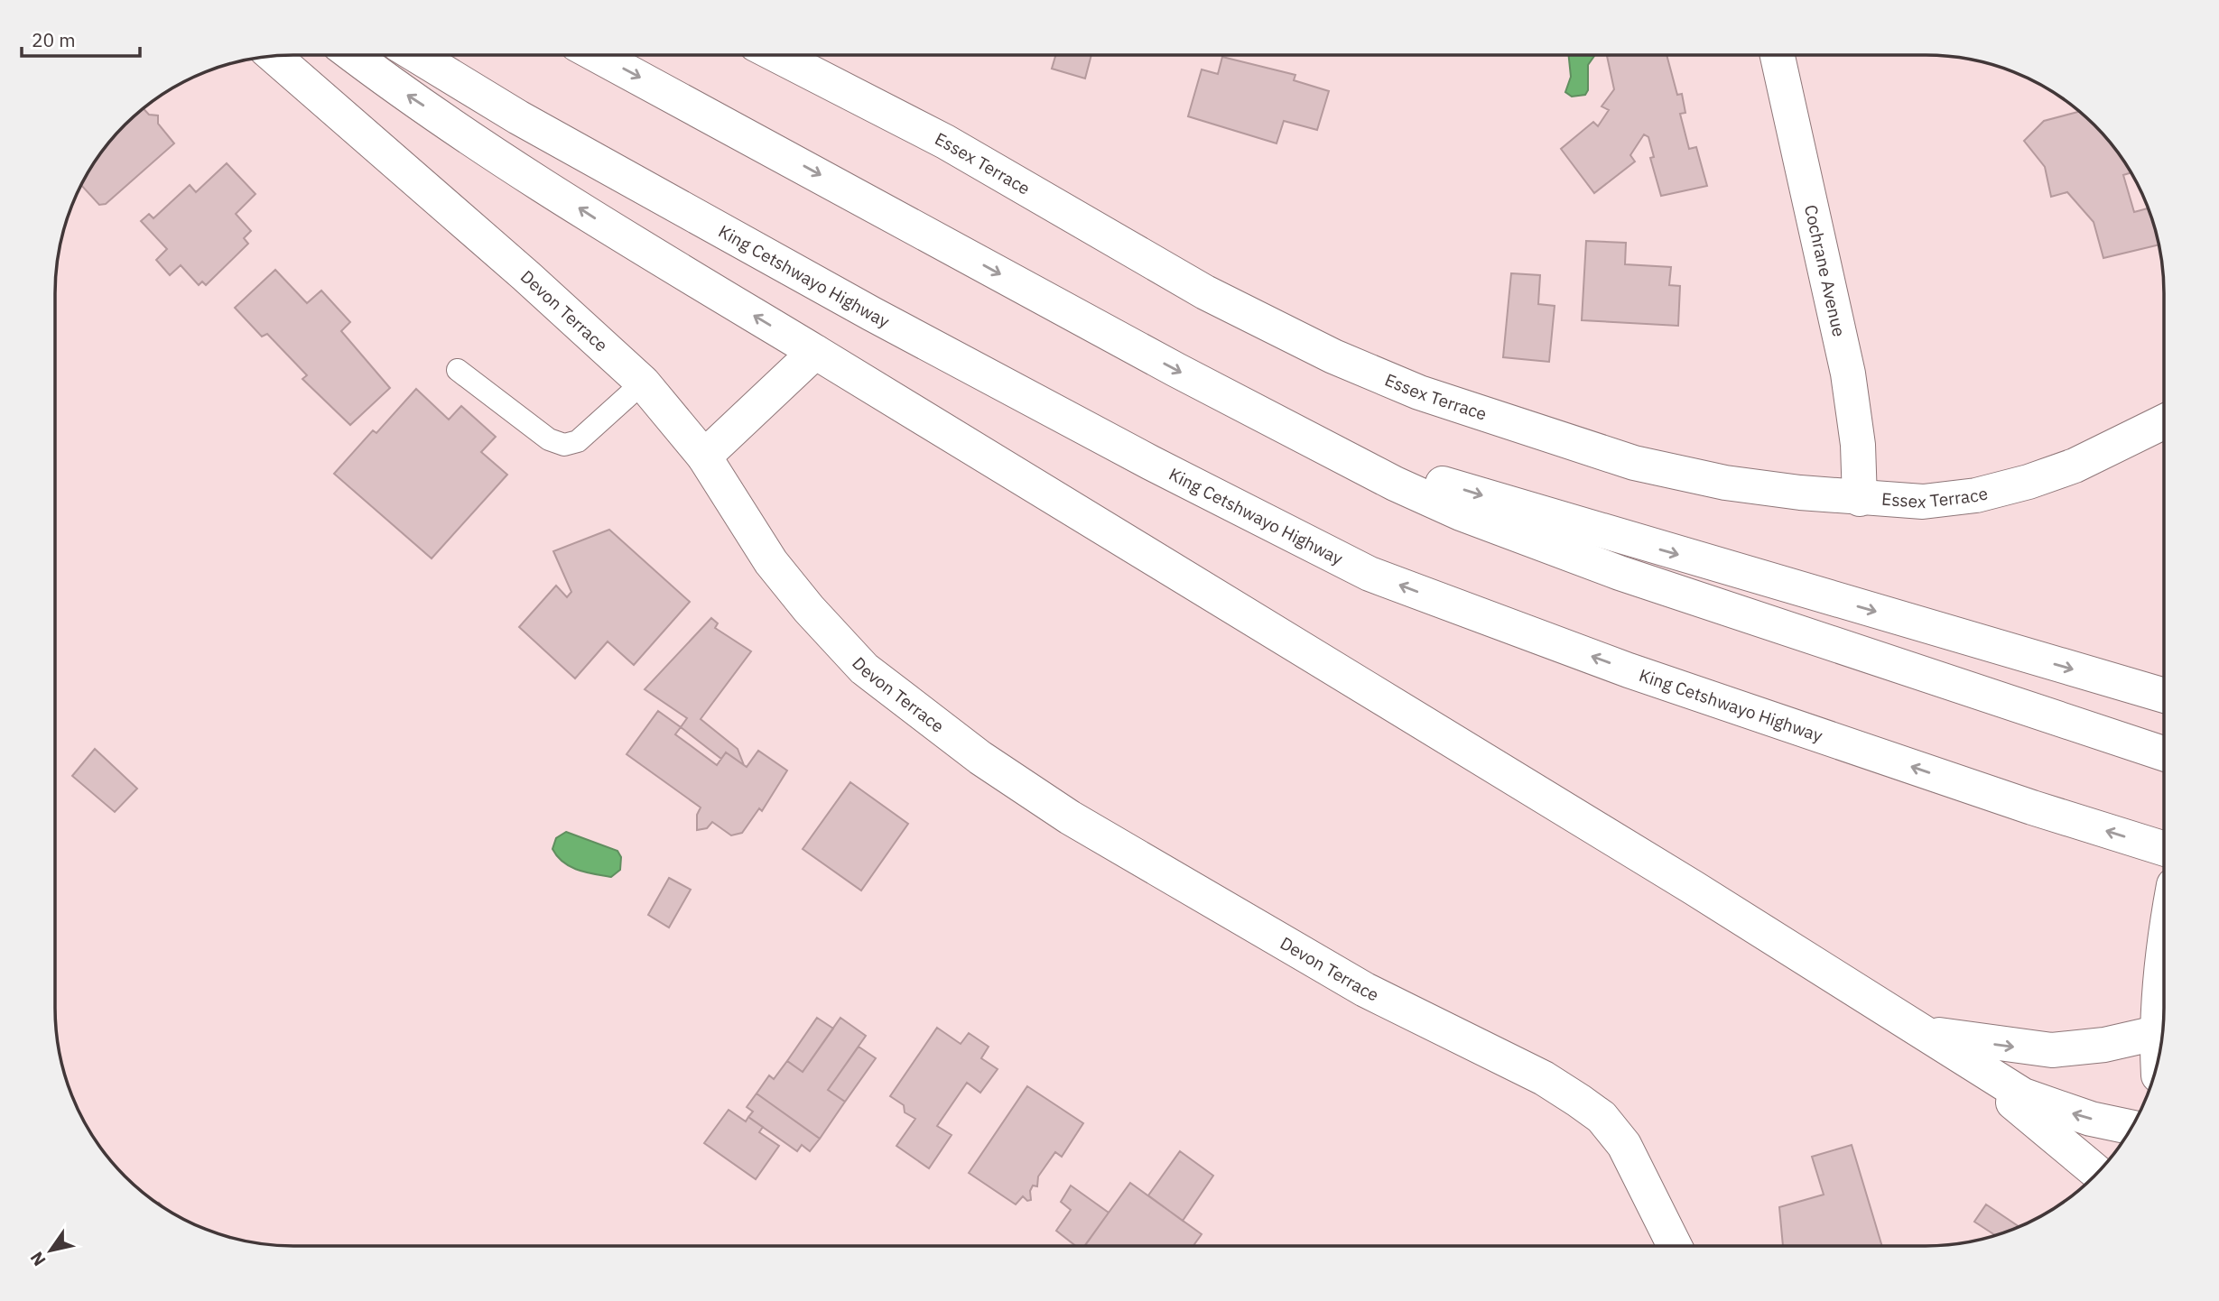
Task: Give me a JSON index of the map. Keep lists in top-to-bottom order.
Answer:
{
  "streets": {
    "main road": [
      "Essex Terrace",
      "Cochrane Avenue",
      "King Cetshwayo Highway",
      "Devon Terrace"
    ]
  },
  "crossings": [
    ["Essex Terrace", "Cochrane Avenue"]
  ],
  "scale_bar": "20 m",
  "north": "bottom left"
}
